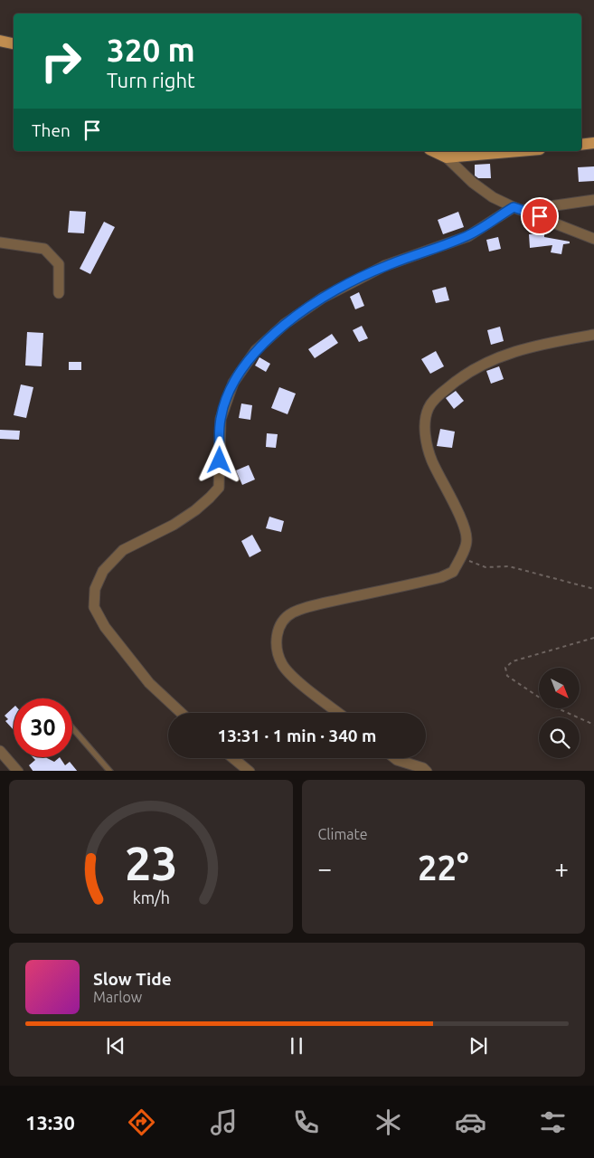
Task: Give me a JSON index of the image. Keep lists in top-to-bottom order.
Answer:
{
  "north": "bottom right",
  "page": {
    "turn": ["320 m", "Turn right"],
    "then": "Then",
    "limit": "30",
    "trip": "13:31 · 1 min · 340 m",
    "tile": "Climate",
    "heat": ["−", "22°", "+"],
    "song": ["Slow Tide", "Marlow"],
    "tabs": "13:30",
    "gauge": ["23", "km/h"]
  }
}
